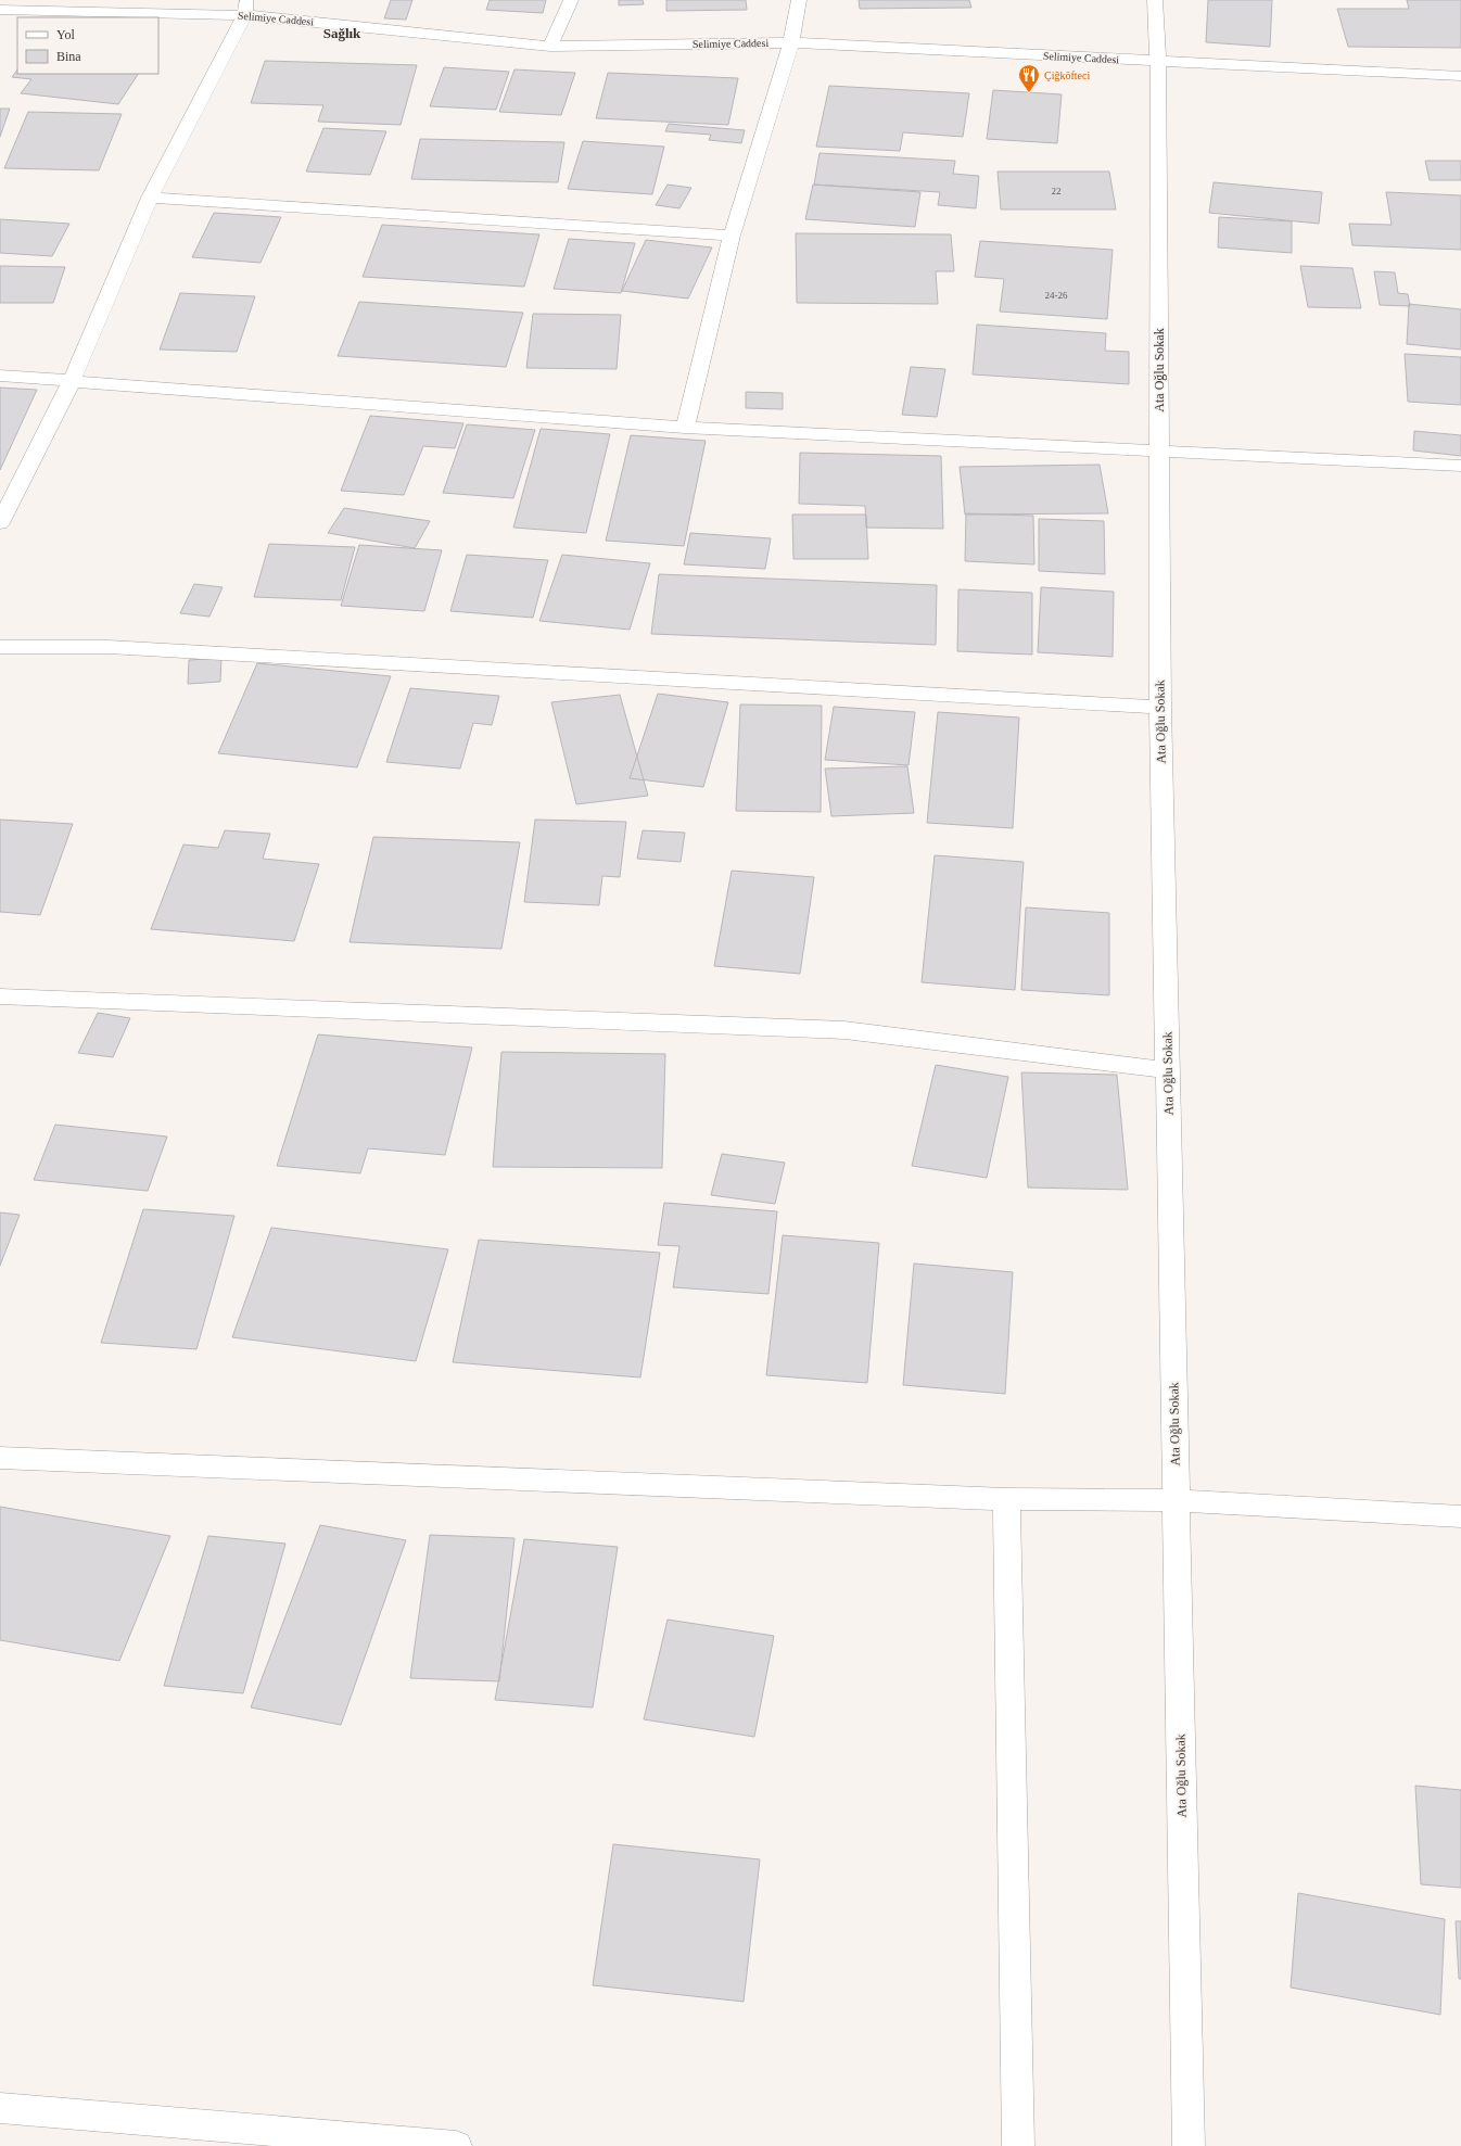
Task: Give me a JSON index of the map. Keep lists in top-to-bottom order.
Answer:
{
  "streets": {
    "street": ["Selimiye Caddesi", "Ata Oğlu Sokak"]
  },
  "crossings": [
    ["Selimiye Caddesi", "Ata Oğlu Sokak"]
  ],
  "districts": ["Sağlık"],
  "places": {
    "restaurant": ["Çiğköfteci"]
  },
  "house_numbers": ["22", "24-26"],
  "legend": ["Yol", "Bina"]
}
